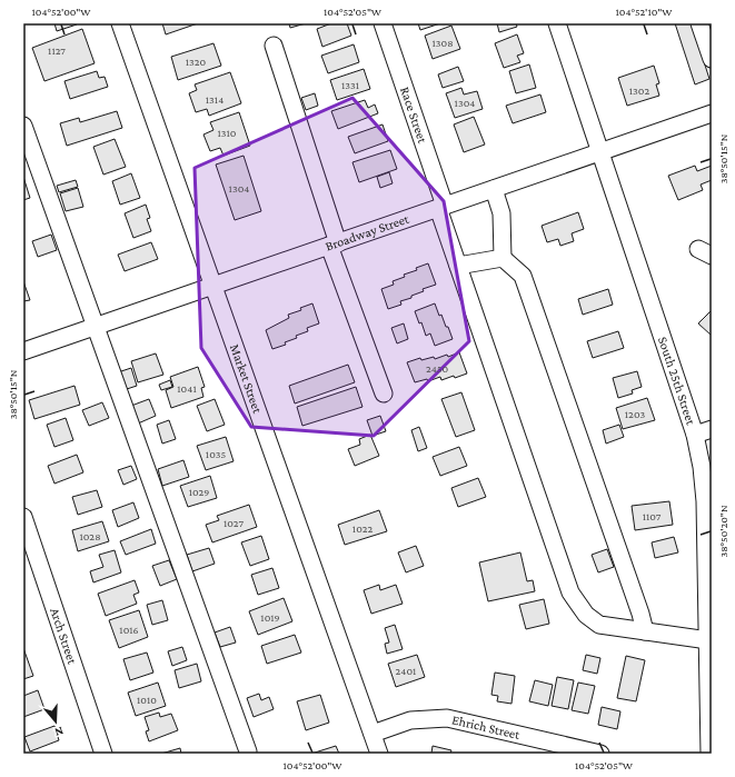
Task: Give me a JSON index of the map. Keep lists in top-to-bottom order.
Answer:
{
  "streets": {
    "street": [
      "Race Street",
      "Broadway Street",
      "Market Street",
      "South 25th Street",
      "Arch Street",
      "Ehrich Street"
    ]
  },
  "crossings": [
    ["Race Street", "Broadway Street"],
    ["Race Street", "South 25th Street"],
    ["Broadway Street", "Market Street"],
    ["Broadway Street", "South 25th Street"],
    ["Market Street", "Ehrich Street"]
  ],
  "house_numbers": [
    "1308",
    "1127",
    "1320",
    "1331",
    "1302",
    "1314",
    "1304",
    "1310",
    "1304",
    "2450",
    "1041",
    "1203",
    "1035",
    "1029",
    "1107",
    "1027",
    "1022",
    "1028",
    "1019",
    "1016",
    "2401",
    "1010"
  ],
  "north": "bottom",
  "coordinates": [
    "104°52'00\"W",
    "104°52'05\"W",
    "104°52'10\"W",
    "38°50'15\"N",
    "38°50'20\"N"
  ]
}
